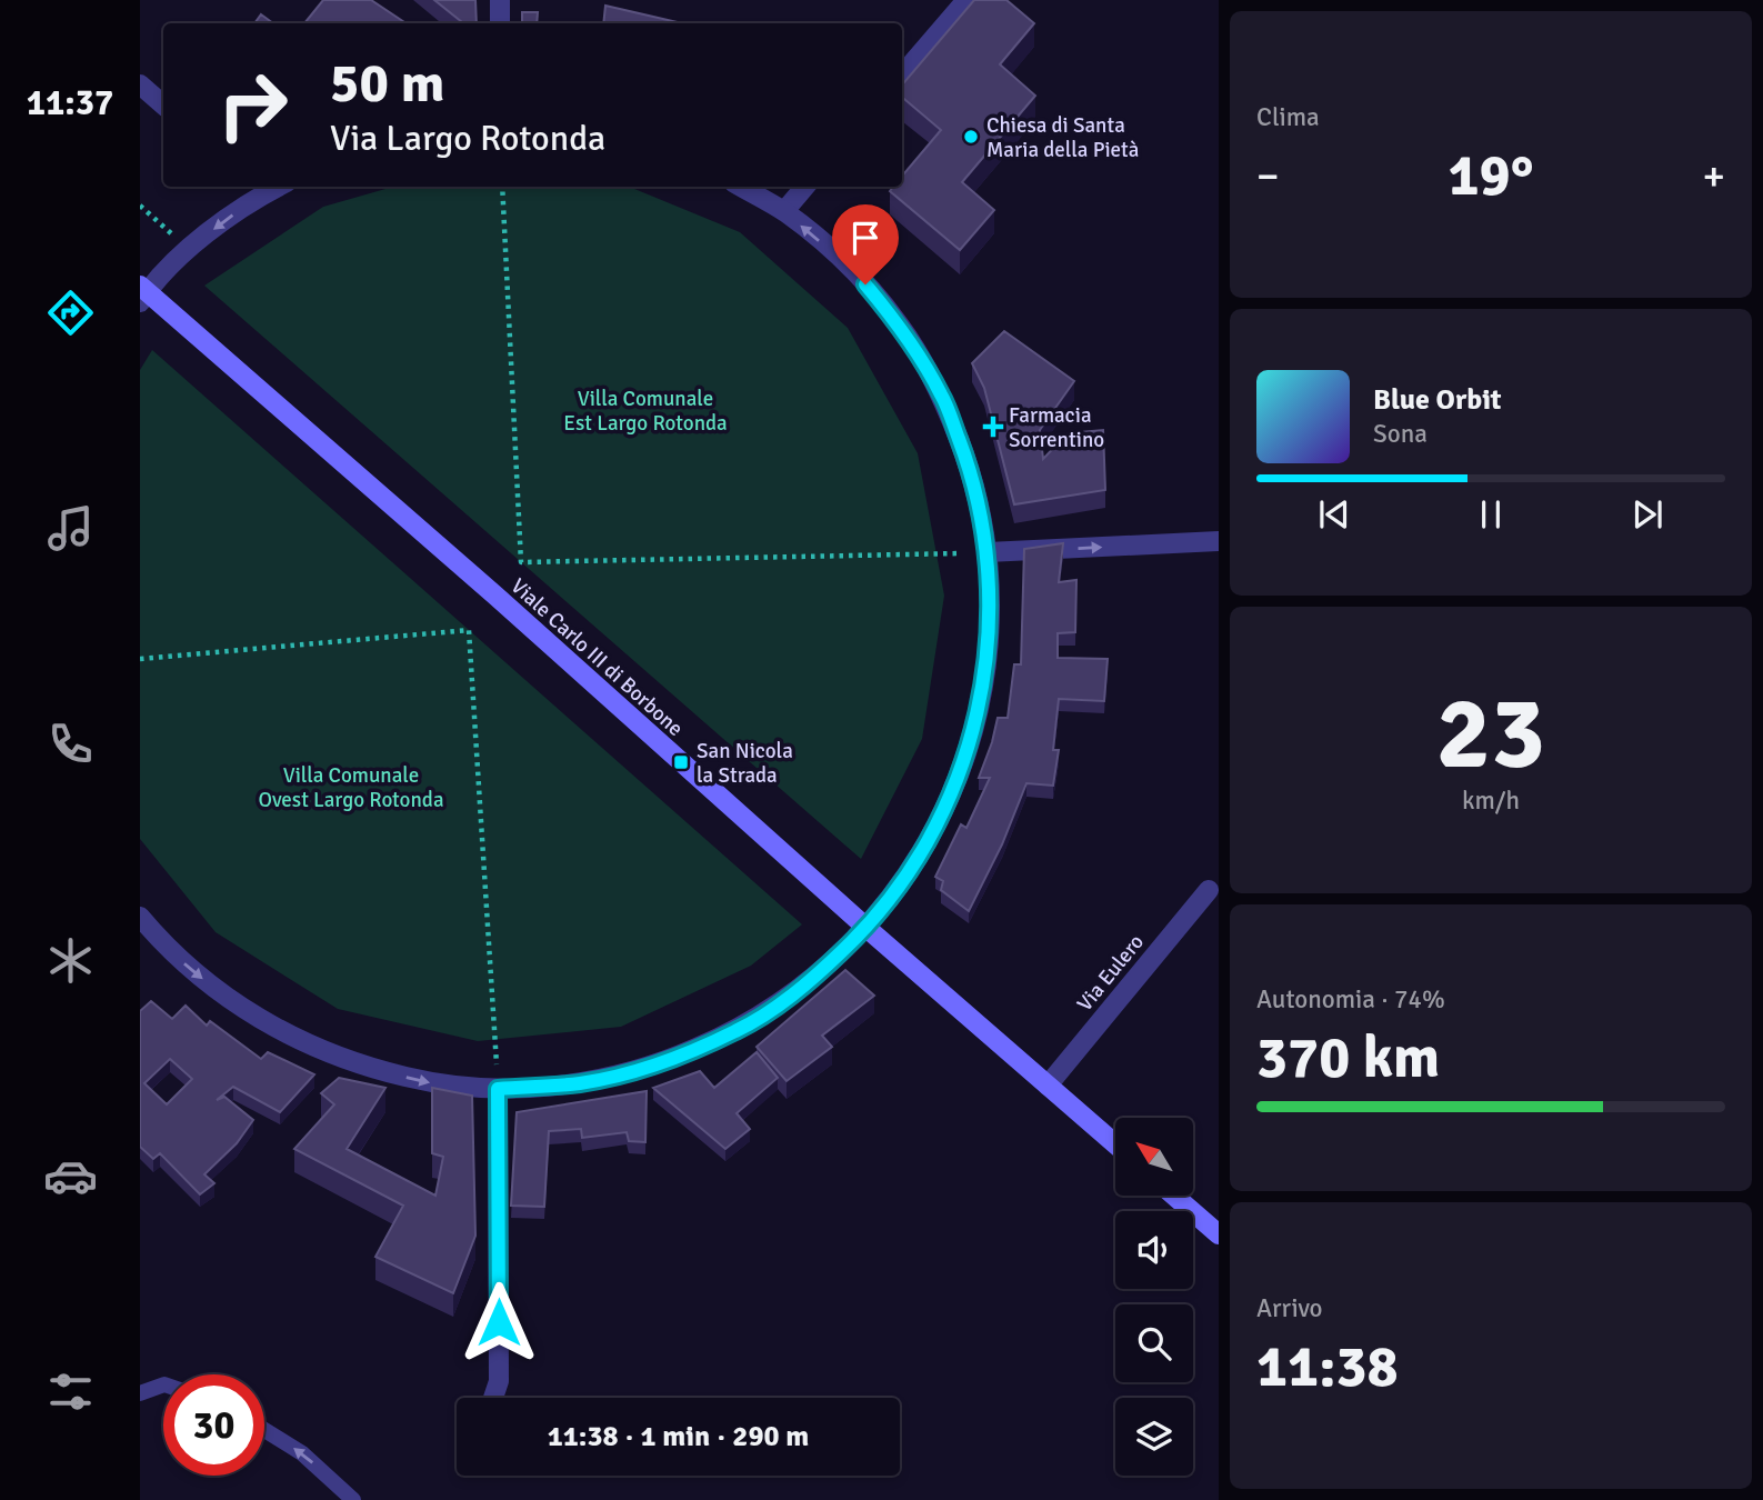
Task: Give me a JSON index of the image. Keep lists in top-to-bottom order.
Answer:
{
  "streets": {
    "main road": ["Viale Carlo III di Borbone"],
    "street": ["Via Eulero"]
  },
  "crossings": [
    ["Viale Carlo III di Borbone", "Via Eulero"]
  ],
  "parks": ["Villa Comunale Est Largo Rotonda", "Villa Comunale Ovest Largo Rotonda"],
  "places": {
    "other": ["Chiesa di Santa Maria della Pietà"],
    "health": ["Farmacia Sorrentino"],
    "transit": ["San Nicola la Strada"]
  },
  "north": "top left",
  "page": {
    "tabs": "11:37",
    "tile": [
      "Clima",
      ["23", "km/h"],
      ["Autonomia · 74%", "370 km"],
      ["Arrivo", "11:38"]
    ],
    "turn": ["50 m", "Via Largo Rotonda"],
    "heat": ["−", "19°", "+"],
    "song": ["Blue Orbit", "Sona"],
    "limit": "30",
    "trip": "11:38 · 1 min · 290 m"
  }
}
